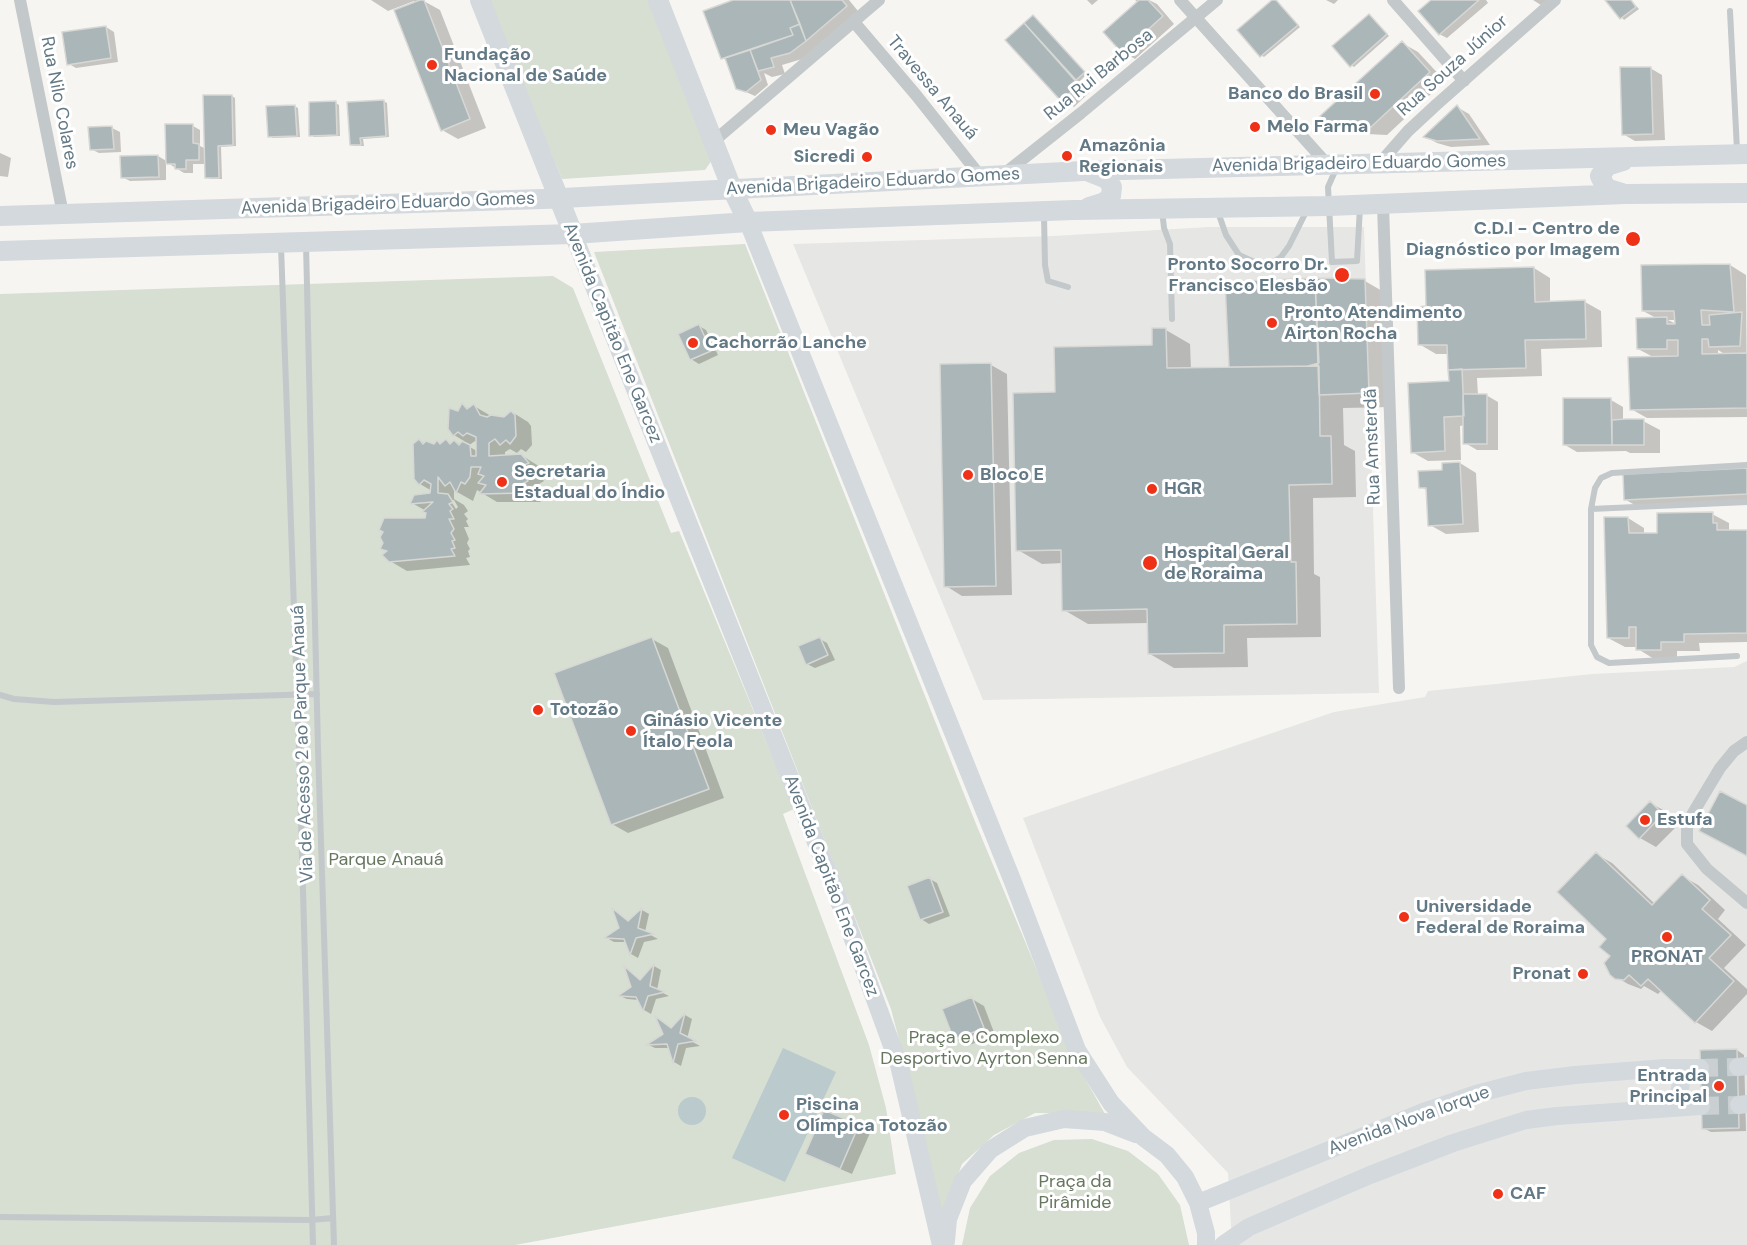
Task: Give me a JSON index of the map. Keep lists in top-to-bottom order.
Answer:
{
  "streets": {
    "main road": ["Avenida Brigadeiro Eduardo Gomes", "Avenida Capitão Ene Garcez"],
    "street": [
      "Rua Souza Júnior",
      "Rua Rui Barbosa",
      "Travessa Anauá",
      "Rua Nilo Colares",
      "Rua Amsterdã",
      "Avenida Nova Iorque"
    ],
    "lane": ["Via de Acesso 2 ao Parque Anauá"]
  },
  "crossings": [
    ["Rua Souza Júnior", "Avenida Brigadeiro Eduardo Gomes"],
    ["Rua Rui Barbosa", "Avenida Brigadeiro Eduardo Gomes"],
    ["Travessa Anauá", "Avenida Brigadeiro Eduardo Gomes"],
    ["Rua Nilo Colares", "Avenida Brigadeiro Eduardo Gomes"],
    ["Avenida Brigadeiro Eduardo Gomes", "Avenida Capitão Ene Garcez"],
    ["Avenida Brigadeiro Eduardo Gomes", "Rua Amsterdã"],
    ["Avenida Brigadeiro Eduardo Gomes", "Via de Acesso 2 ao Parque Anauá"],
    ["Avenida Capitão Ene Garcez", "Avenida Nova Iorque"]
  ],
  "parks": ["Parque Anauá", "Praça e Complexo Desportivo Ayrton Senna", "Praça da Pirâmide"],
  "places": [
    "Fundação Nacional de Saúde",
    "Banco do Brasil",
    "Melo Farma",
    "Meu Vagão",
    "Amazônia Regionais",
    "Sicredi",
    "C.D.I - Centro de Diagnóstico por Imagem",
    "Pronto Socorro Dr. Francisco Elesbão",
    "Pronto Atendimento Airton Rocha",
    "Cachorrão Lanche",
    "Bloco E",
    "Secretaria Estadual do Índio",
    "HGR",
    "Hospital Geral de Roraima",
    "Totozão",
    "Ginásio Vicente Ítalo Feola",
    "Estufa",
    "Universidade Federal de Roraima",
    "PRONAT",
    "Pronat",
    "Entrada Principal",
    "Piscina Olímpica Totozão",
    "CAF"
  ]
}
